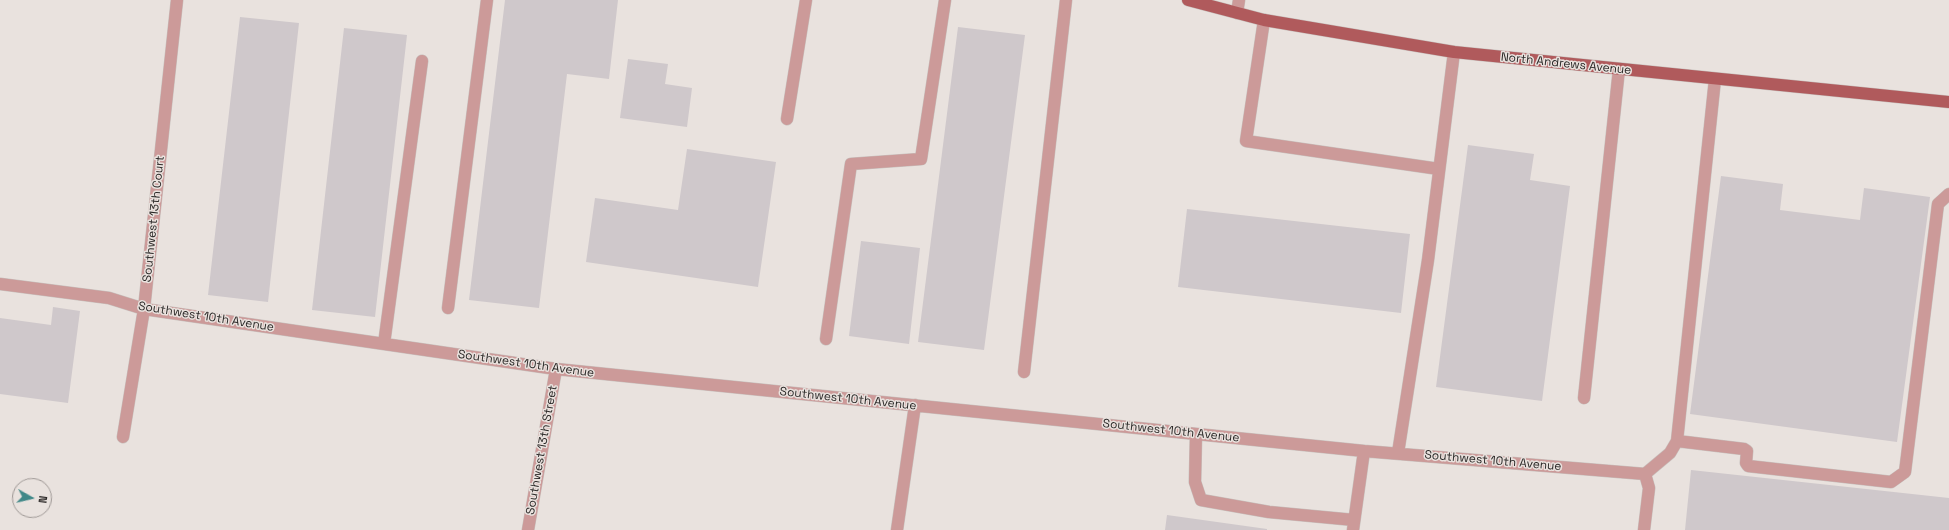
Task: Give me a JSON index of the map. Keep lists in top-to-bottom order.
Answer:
{
  "streets": {
    "main road": ["North Andrews Avenue"],
    "street": ["Southwest 13th Court", "Southwest 10th Avenue", "Southwest 13th Street"]
  },
  "crossings": [
    ["Southwest 13th Court", "Southwest 10th Avenue"],
    ["Southwest 10th Avenue", "Southwest 13th Street"]
  ],
  "north": "right"
}
